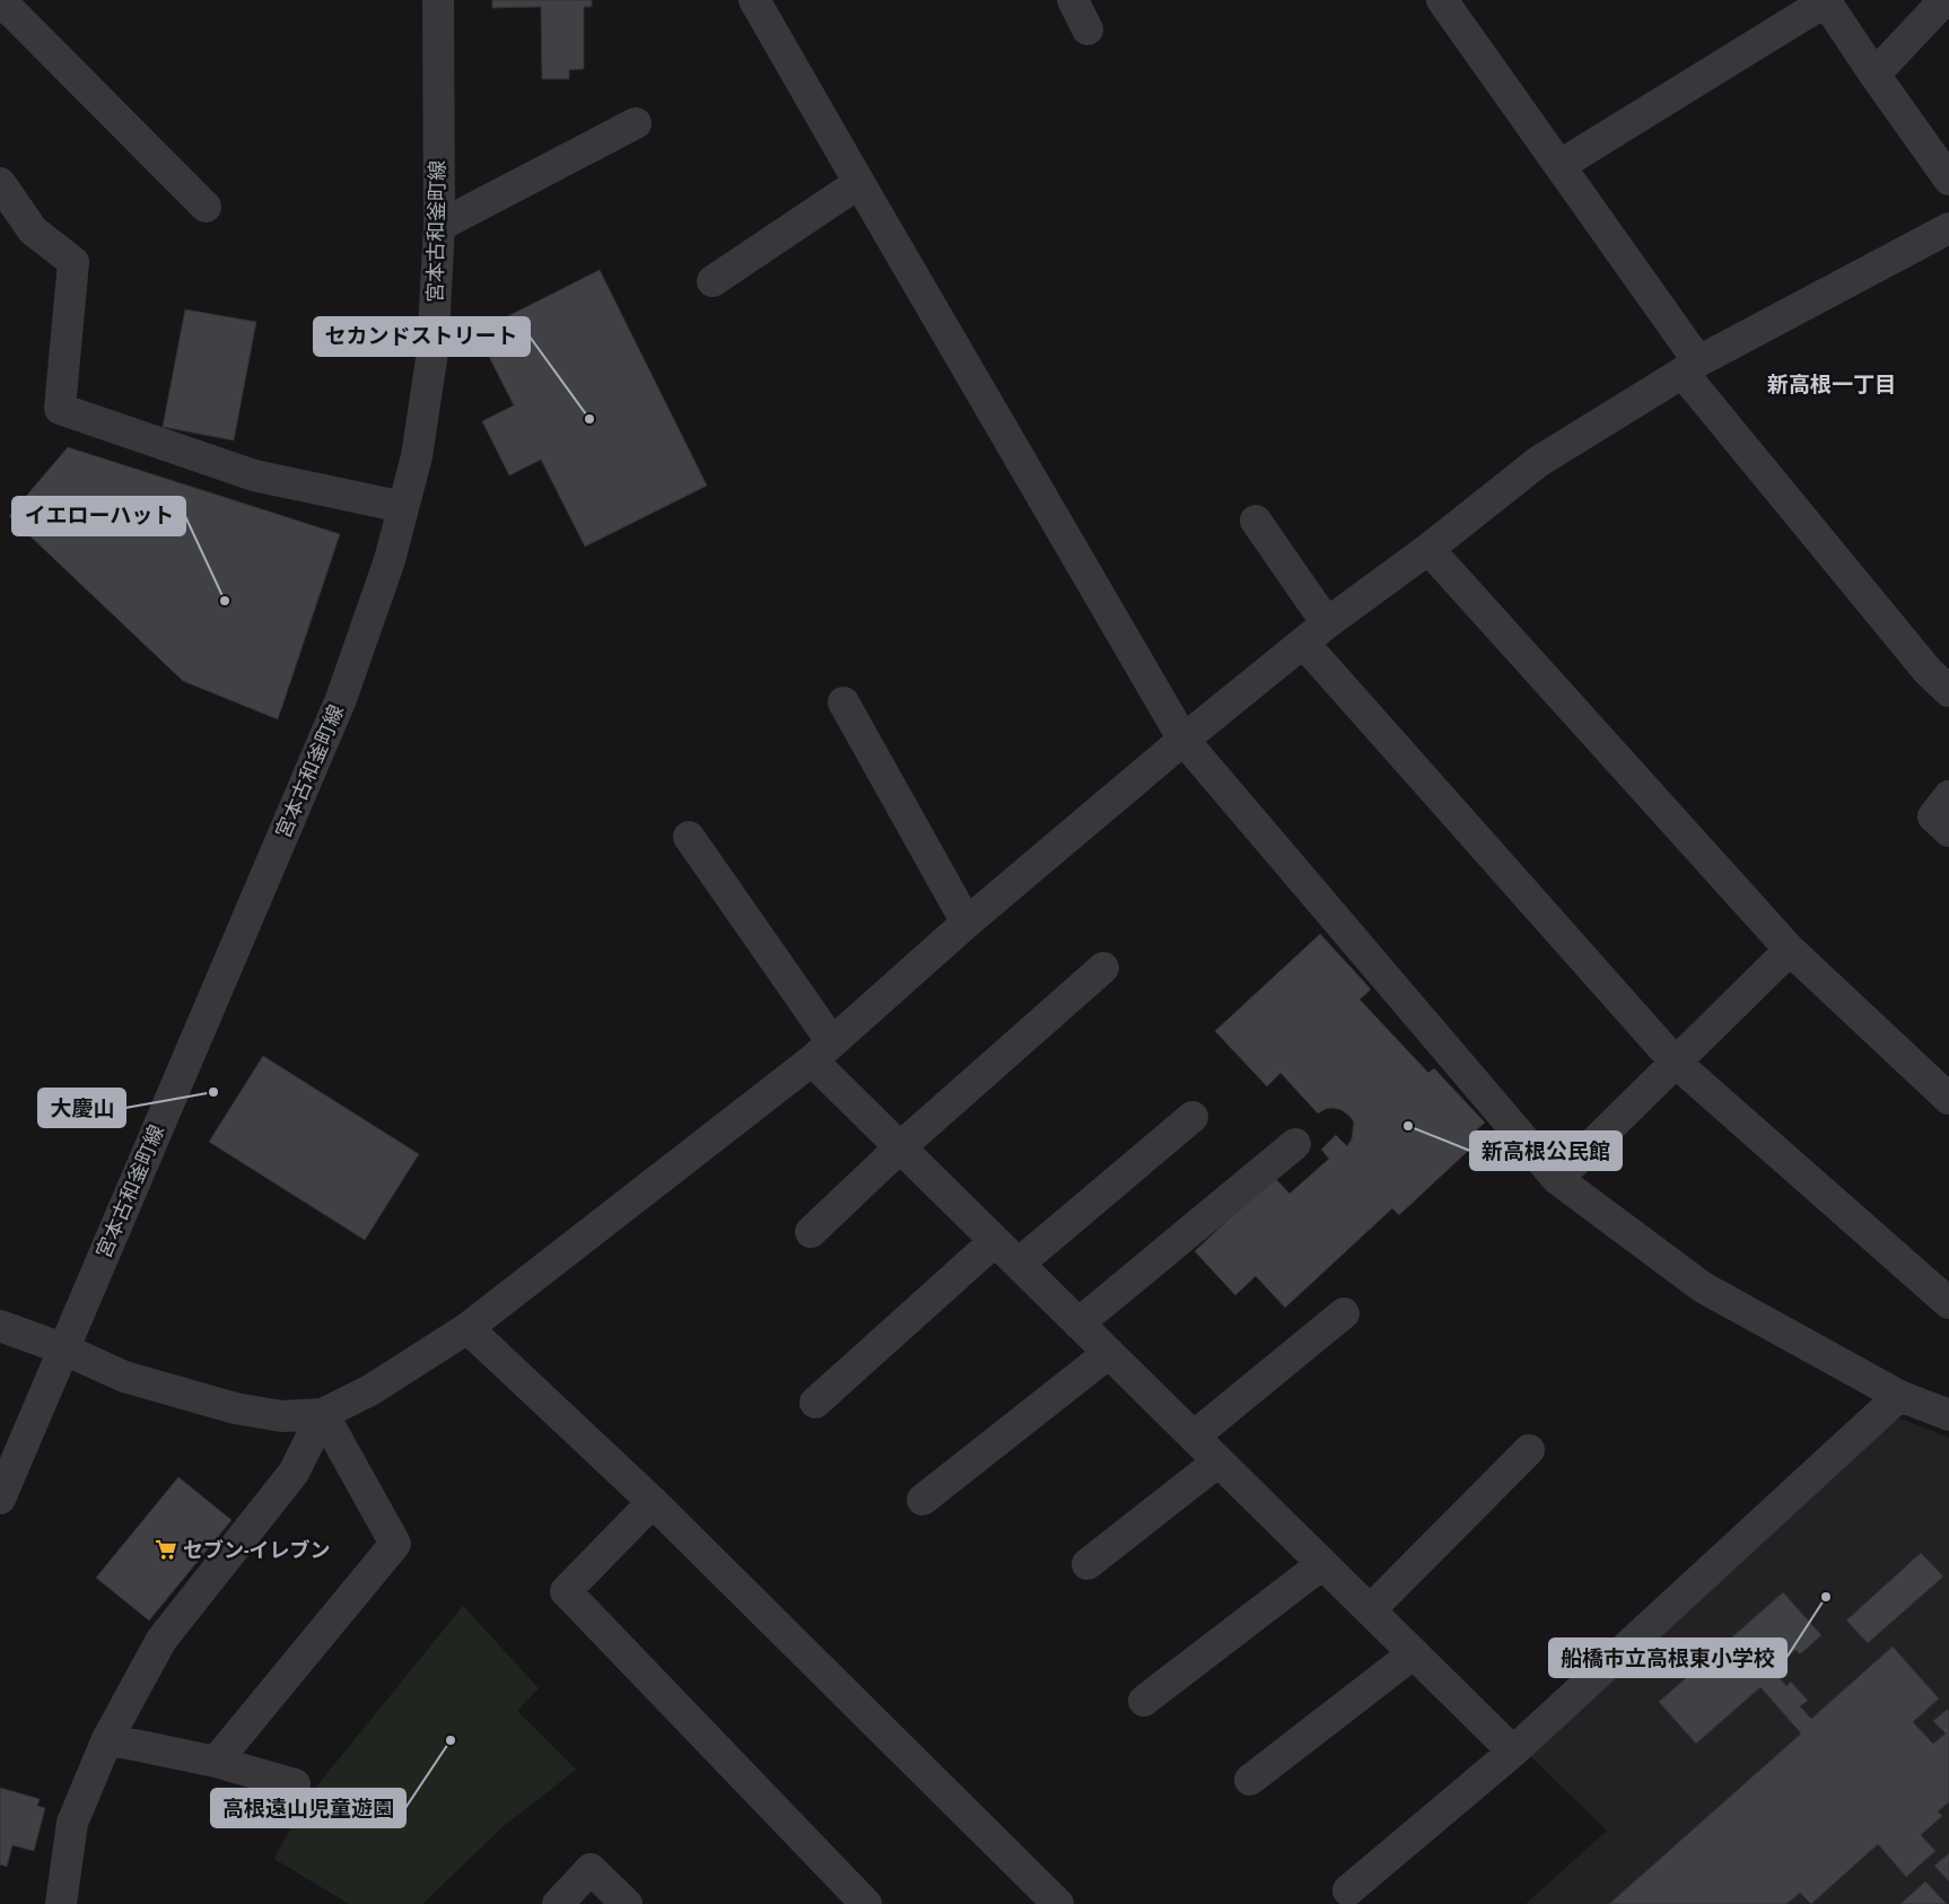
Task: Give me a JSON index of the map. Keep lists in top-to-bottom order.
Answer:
{
  "streets": {
    "street": ["宮本古和釜町線"]
  },
  "districts": ["新高根一丁目"],
  "places": {
    "other": [
      "セカンドストリート",
      "イエローハット",
      "大慶山",
      "新高根公民館",
      "船橋市立高根東小学校",
      "高根遠山児童遊園"
    ],
    "supermarket": ["セブン-イレブン"]
  }
}
